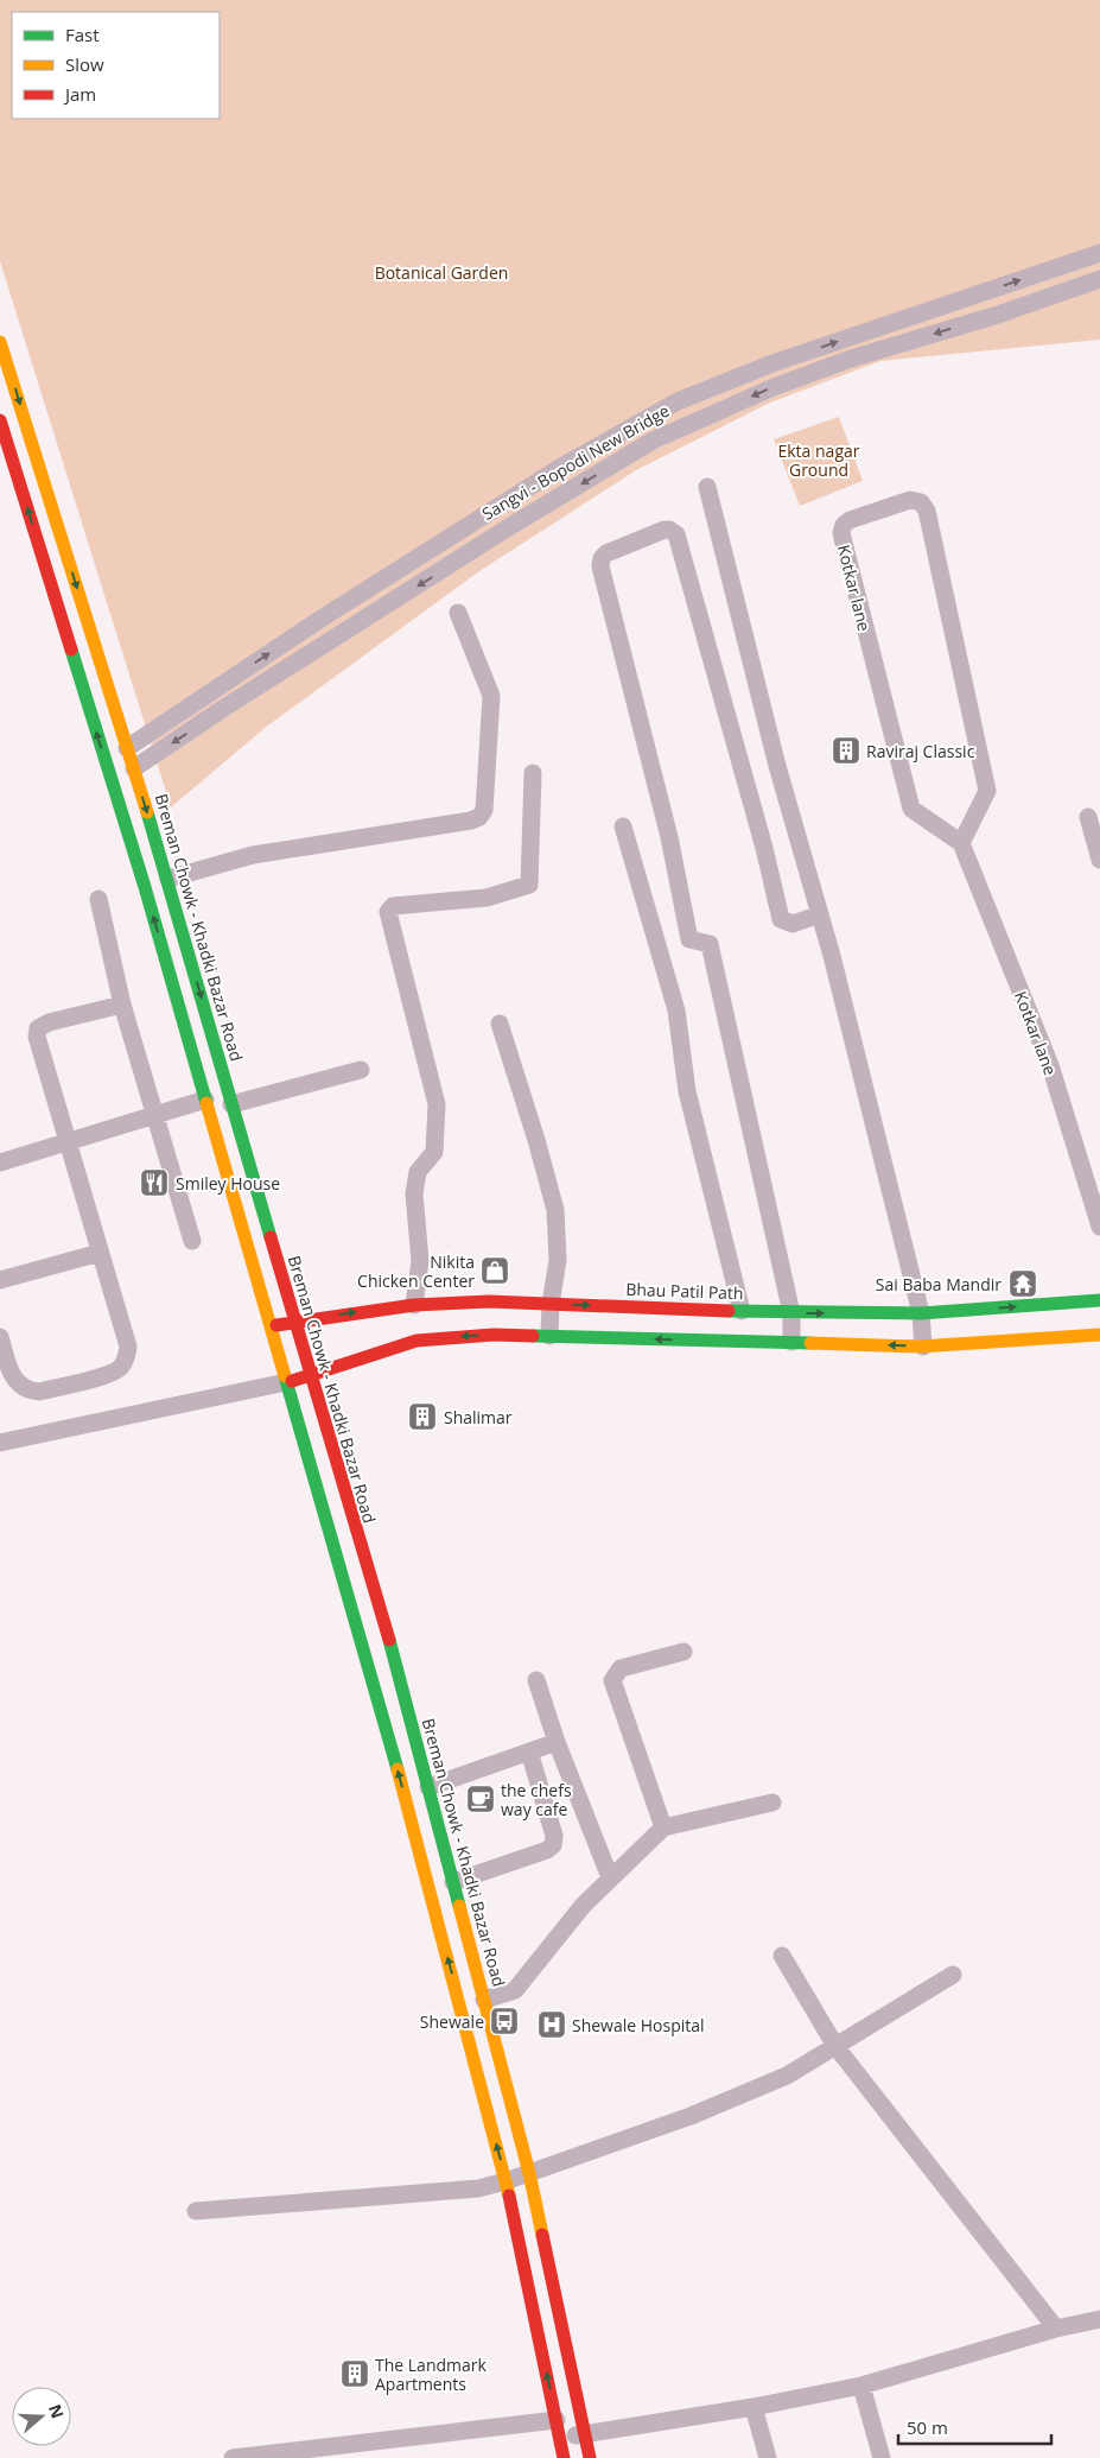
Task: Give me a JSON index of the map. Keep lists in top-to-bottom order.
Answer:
{
  "streets": {
    "main road": ["Breman Chowk - Khadki Bazar Road", "Bhau Patil Path"],
    "street": ["Sangvi - Bopodi New Bridge", "Kotkar lane"]
  },
  "crossings": [
    ["Sangvi - Bopodi New Bridge", "Breman Chowk - Khadki Bazar Road"],
    ["Breman Chowk - Khadki Bazar Road", "Bhau Patil Path"]
  ],
  "parks": ["Botanical Garden", "Ekta nagar Ground"],
  "places": {
    "building": ["Raviraj Classic", "Shalimar", "The Landmark Apartments"],
    "restaurant": ["Smiley House"],
    "shop": ["Nikita Chicken Center"],
    "temple": ["Sai Baba Mandir"],
    "cafe": ["the chefs way cafe"],
    "bus stop": ["Shewale"],
    "hospital": ["Shewale Hospital"]
  },
  "legend": ["Fast", "Slow", "Jam"],
  "scale_bar": "50 m",
  "north": "right"
}
